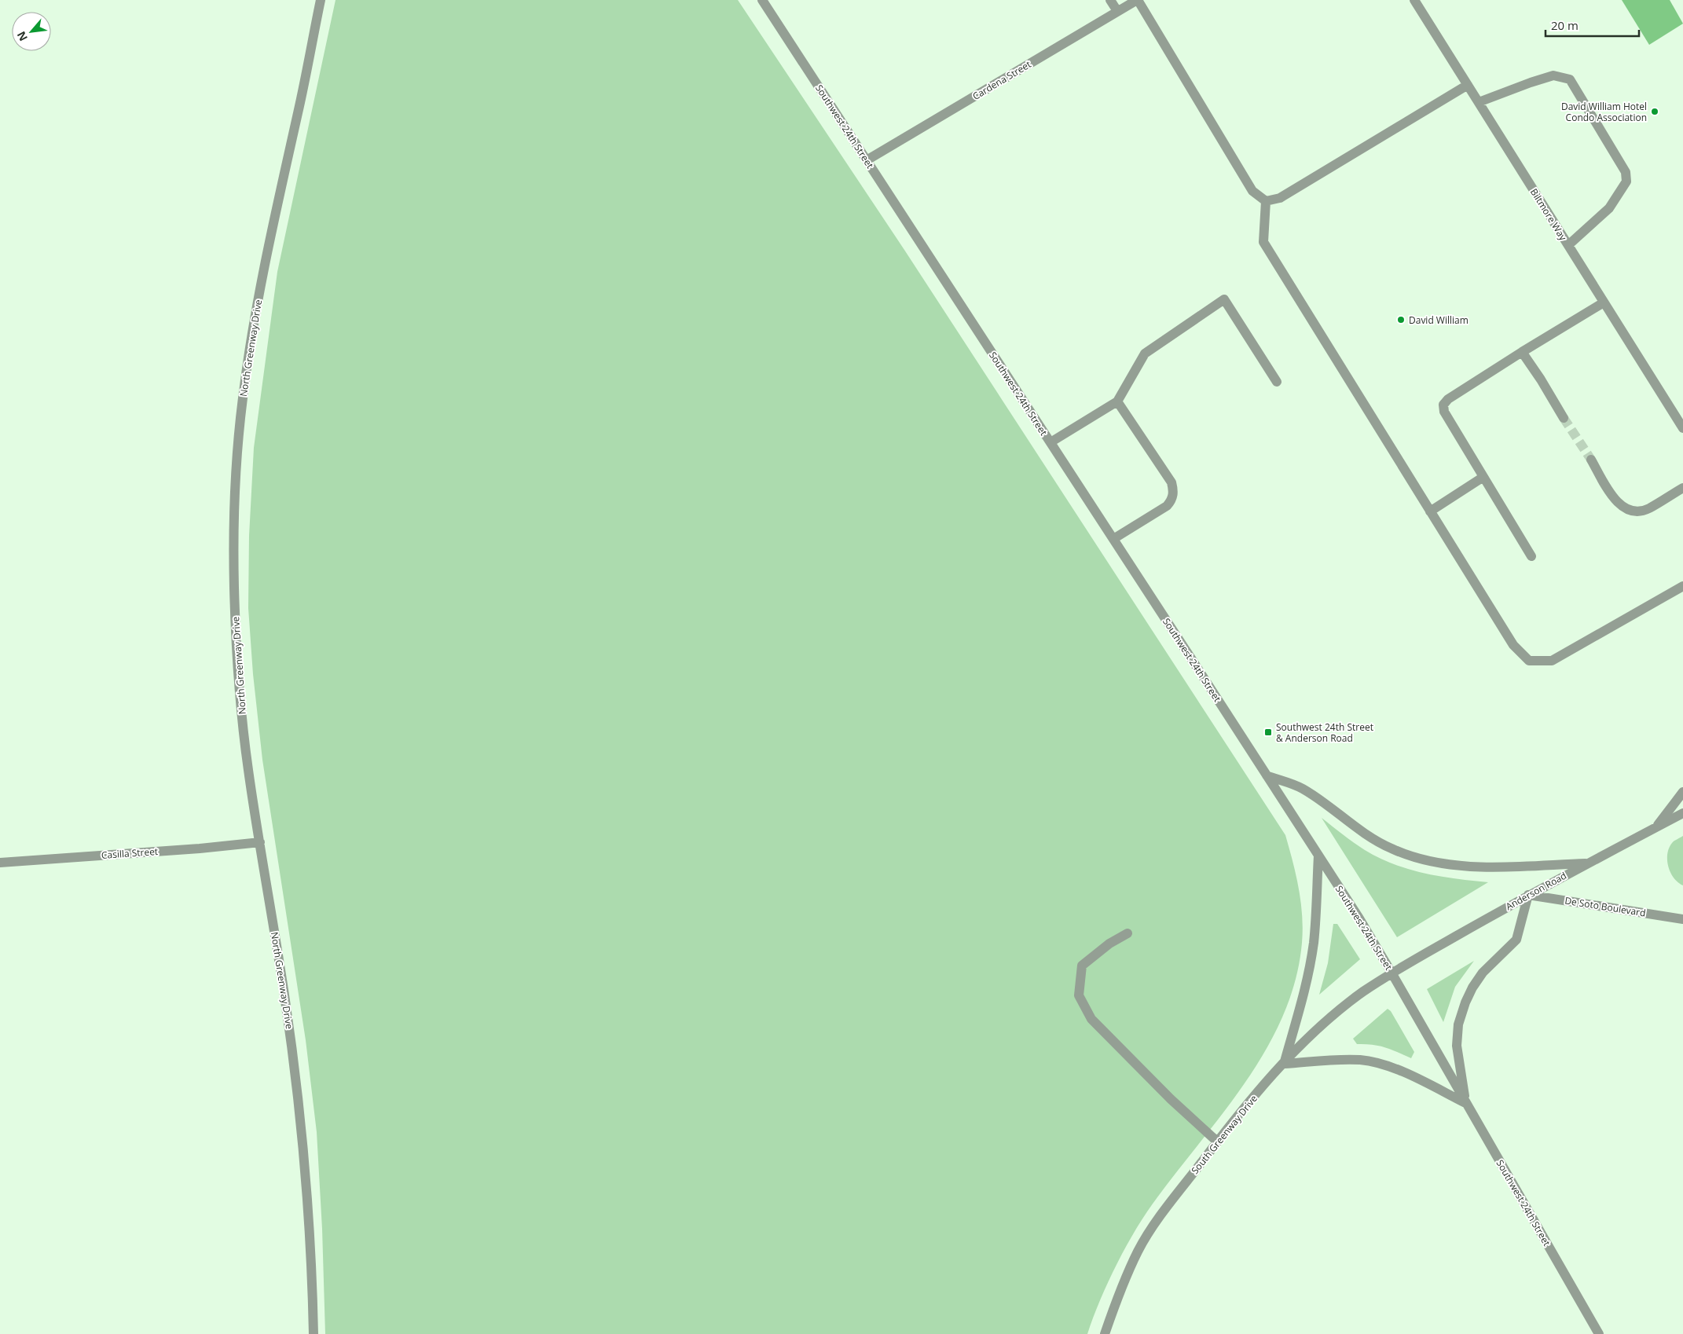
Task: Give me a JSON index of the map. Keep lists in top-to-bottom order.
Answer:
{
  "streets": {
    "street": [
      "Cardena Street",
      "Southwest 24th Street",
      "Biltmore Way",
      "North Greenway Drive",
      "Casilla Street",
      "Anderson Road",
      "De Soto Boulevard",
      "South Greenway Drive"
    ]
  },
  "crossings": [
    ["Cardena Street", "Southwest 24th Street"],
    ["Southwest 24th Street", "Anderson Road"],
    ["Southwest 24th Street", "South Greenway Drive"],
    ["North Greenway Drive", "Casilla Street"],
    ["Anderson Road", "De Soto Boulevard"],
    ["Anderson Road", "South Greenway Drive"]
  ],
  "places": {
    "other": ["David William Hotel Condo Association", "David William"],
    "transit": ["Southwest 24th Street & Anderson Road"]
  },
  "scale_bar": "20 m",
  "north": "bottom left"
}
